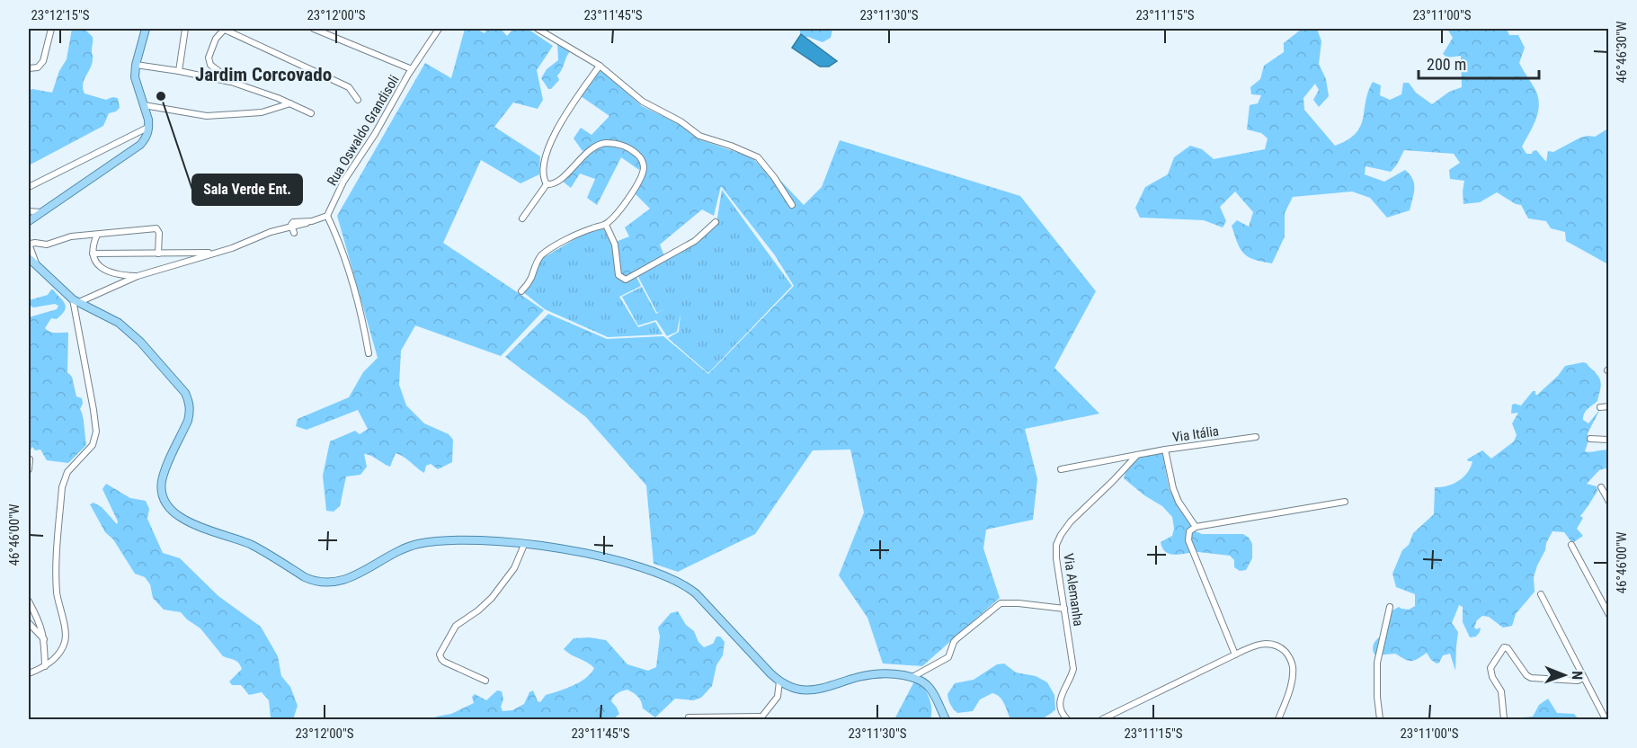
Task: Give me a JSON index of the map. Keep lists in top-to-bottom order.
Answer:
{
  "streets": {
    "street": ["Rua Oswaldo Grandisoli", "Via Itália", "Via Alemanha"]
  },
  "crossings": [
    ["Via Itália", "Via Alemanha"]
  ],
  "districts": ["Jardim Corcovado"],
  "places": ["Sala Verde Ent."],
  "scale_bar": "200 m",
  "north": "right",
  "coordinates": [
    "23°12'15\"S",
    "23°12'00\"S",
    "23°11'45\"S",
    "23°11'30\"S",
    "23°11'15\"S",
    "23°11'00\"S",
    "46°46'30\"W",
    "46°46'00\"W"
  ]
}
